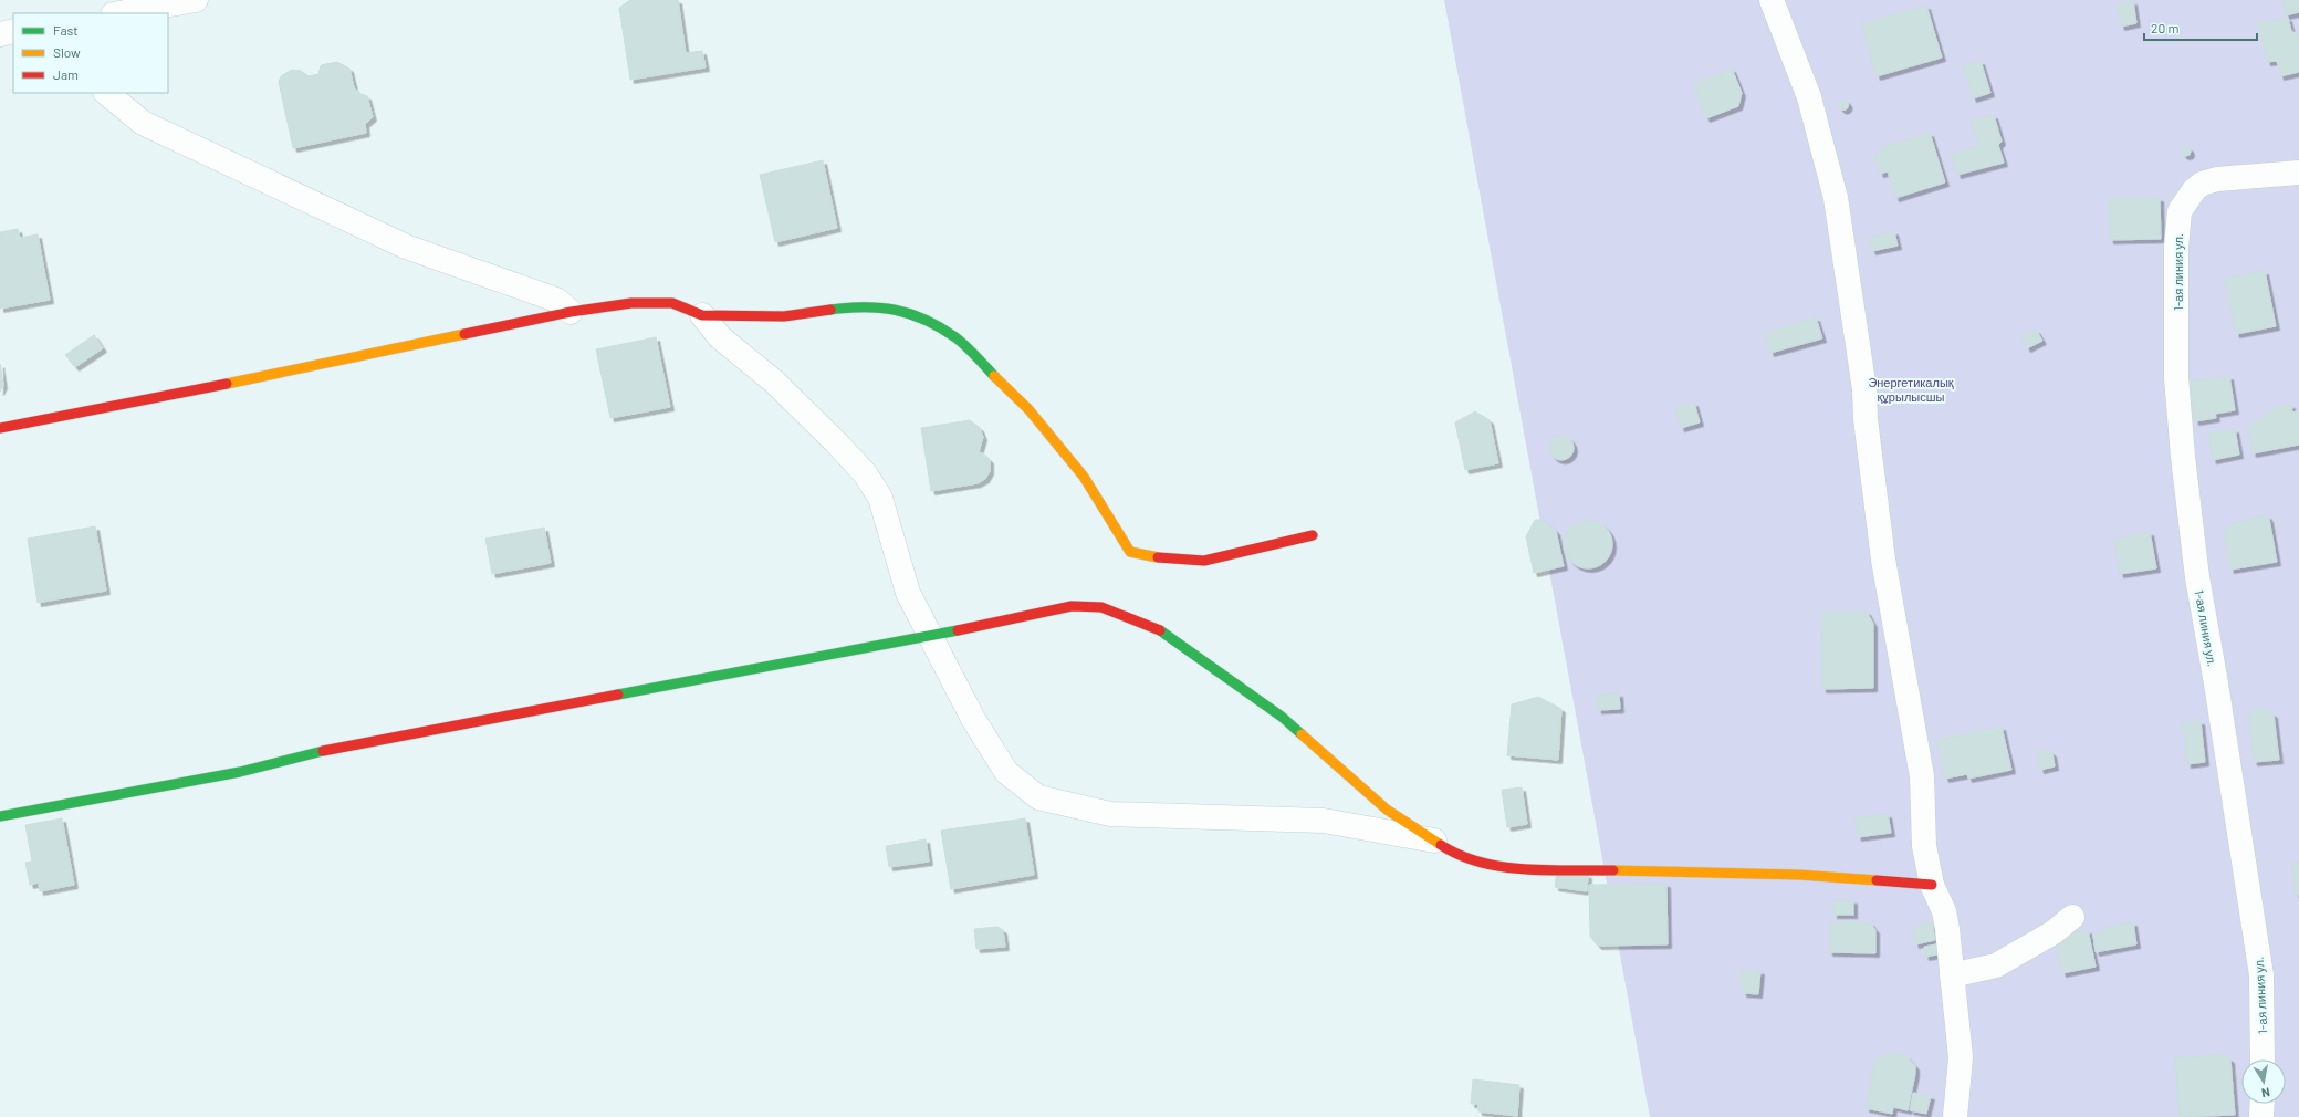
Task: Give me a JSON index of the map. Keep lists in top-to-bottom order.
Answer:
{
  "streets": {
    "street": ["1-ая линия ул."]
  },
  "parks": ["Энергетикалық құрылысшы"],
  "legend": ["Fast", "Slow", "Jam"],
  "scale_bar": "20 m",
  "north": "bottom"
}
